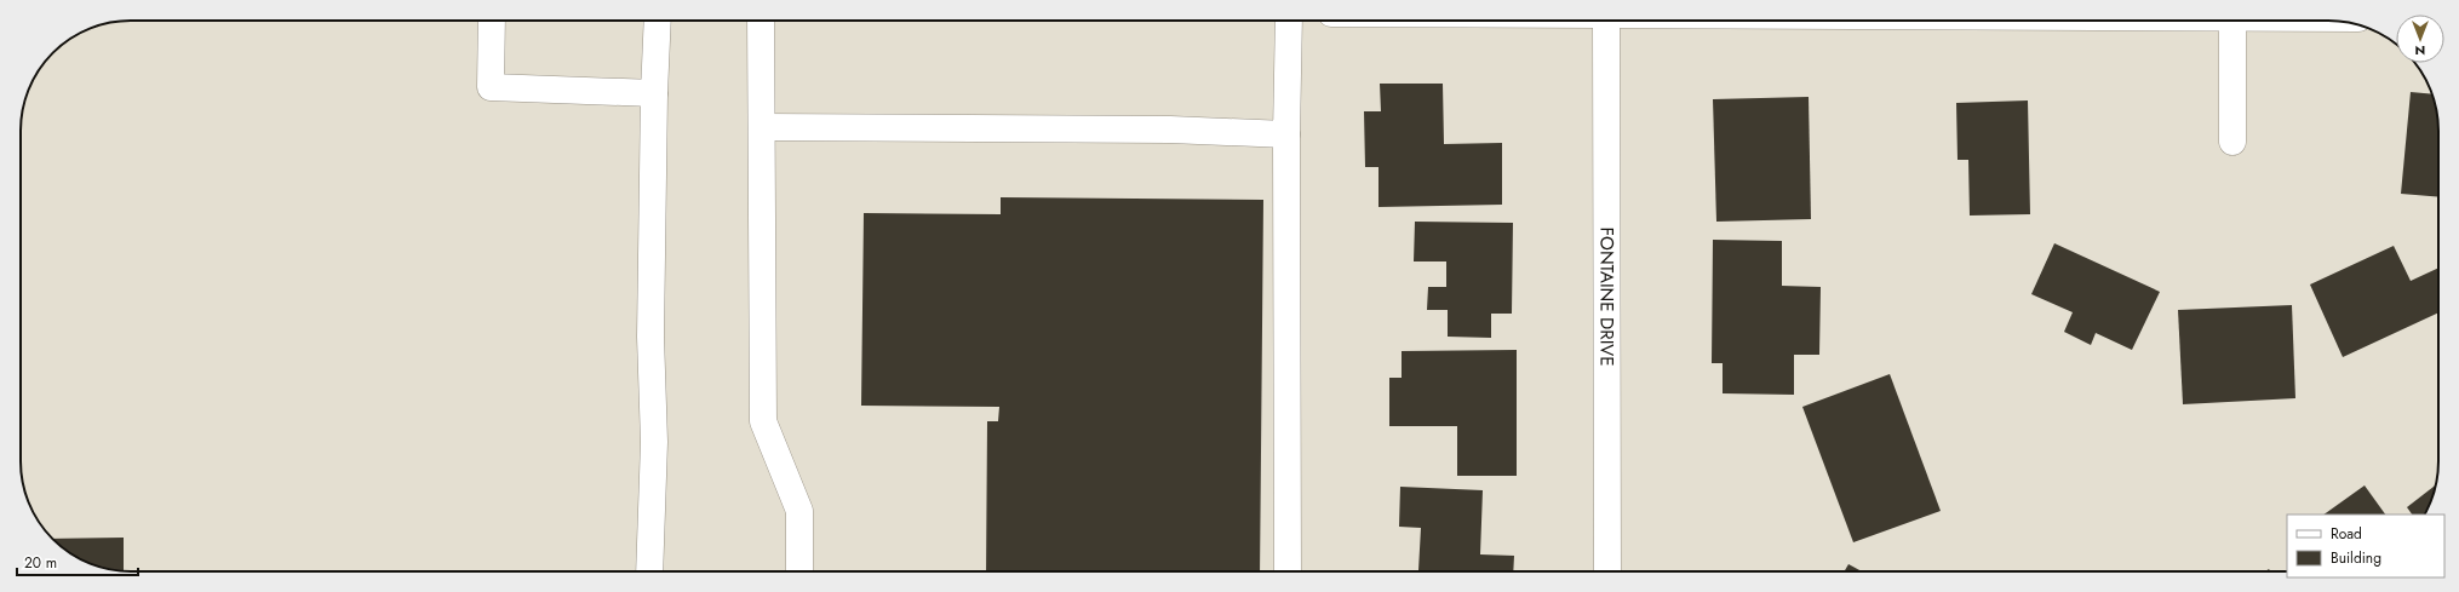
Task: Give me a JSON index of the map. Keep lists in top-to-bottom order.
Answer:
{
  "streets": {
    "street": ["FONTAINE DRIVE"]
  },
  "legend": ["Road", "Building"],
  "scale_bar": "20 m",
  "north": "bottom"
}
